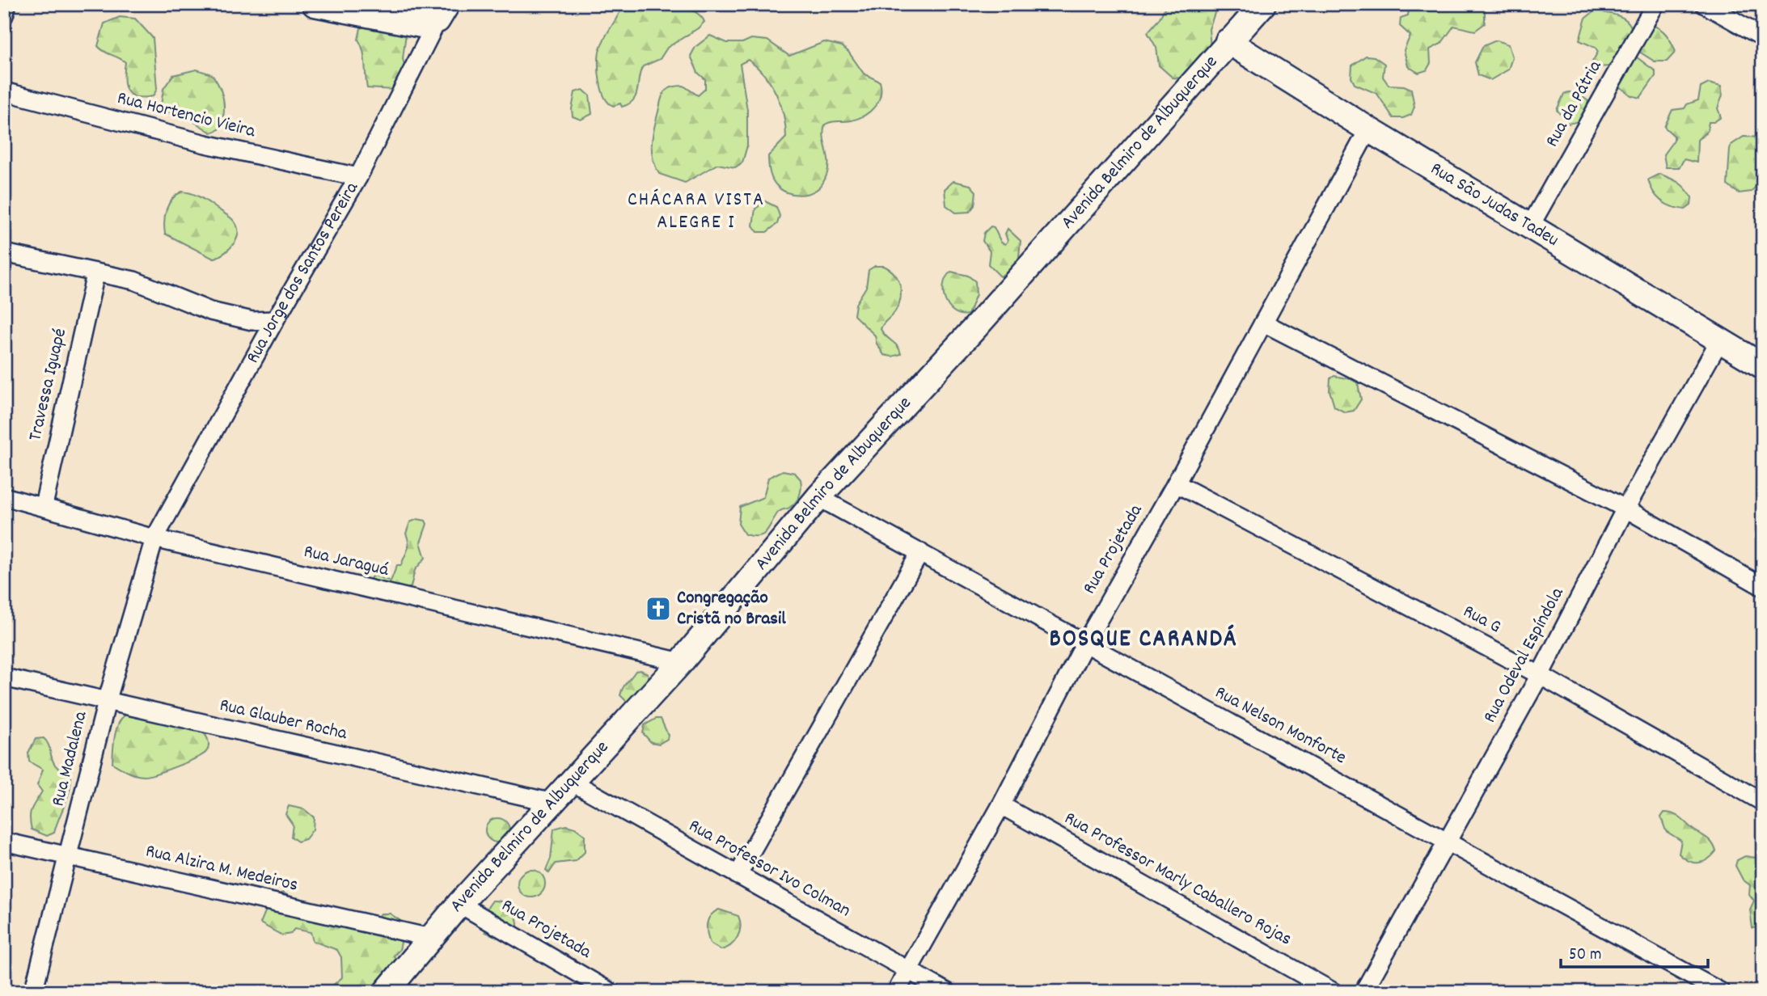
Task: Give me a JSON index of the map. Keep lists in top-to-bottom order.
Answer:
{
  "streets": {
    "main road": ["Avenida Belmiro de Albuquerque", "Rua São Judas Tadeu"],
    "street": [
      "Rua da Pátria",
      "Rua Hortencio Vieira",
      "Rua Jorge dos Santos Pereira",
      "Travessa Iguapé",
      "Rua Projetada",
      "Rua Jaraguá",
      "Rua G",
      "Rua Odeval Espíndola",
      "Rua Glauber Rocha",
      "Rua Nelson Monforte",
      "Rua Madalena",
      "Rua Alzira M. Medeiros",
      "Rua Professor Ivo Colman",
      "Rua Professor Marly Caballero Rojas"
    ]
  },
  "crossings": [
    ["Rua da Pátria", "Rua São Judas Tadeu"],
    ["Rua Hortencio Vieira", "Rua Jorge dos Santos Pereira"],
    ["Avenida Belmiro de Albuquerque", "Rua São Judas Tadeu"],
    ["Avenida Belmiro de Albuquerque", "Rua Projetada"],
    ["Avenida Belmiro de Albuquerque", "Rua Jaraguá"],
    ["Avenida Belmiro de Albuquerque", "Rua Glauber Rocha"],
    ["Avenida Belmiro de Albuquerque", "Rua Nelson Monforte"],
    ["Avenida Belmiro de Albuquerque", "Rua Alzira M. Medeiros"],
    ["Avenida Belmiro de Albuquerque", "Rua Professor Ivo Colman"],
    ["Rua São Judas Tadeu", "Rua Projetada"],
    ["Rua São Judas Tadeu", "Rua Odeval Espíndola"],
    ["Rua Jorge dos Santos Pereira", "Rua Jaraguá"],
    ["Rua Jorge dos Santos Pereira", "Rua Madalena"],
    ["Travessa Iguapé", "Rua Jaraguá"],
    ["Rua Projetada", "Rua G"],
    ["Rua Projetada", "Rua Nelson Monforte"],
    ["Rua Projetada", "Rua Professor Ivo Colman"],
    ["Rua Projetada", "Rua Professor Marly Caballero Rojas"],
    ["Rua Jaraguá", "Rua Madalena"],
    ["Rua G", "Rua Odeval Espíndola"],
    ["Rua Odeval Espíndola", "Rua Nelson Monforte"],
    ["Rua Glauber Rocha", "Rua Madalena"],
    ["Rua Madalena", "Rua Alzira M. Medeiros"]
  ],
  "districts": ["CHÁCARA VISTA ALEGRE I", "BOSQUE CARANDÁ"],
  "places": {
    "church": ["Congregação Cristã no Brasil"]
  },
  "scale_bar": "50 m"
}
